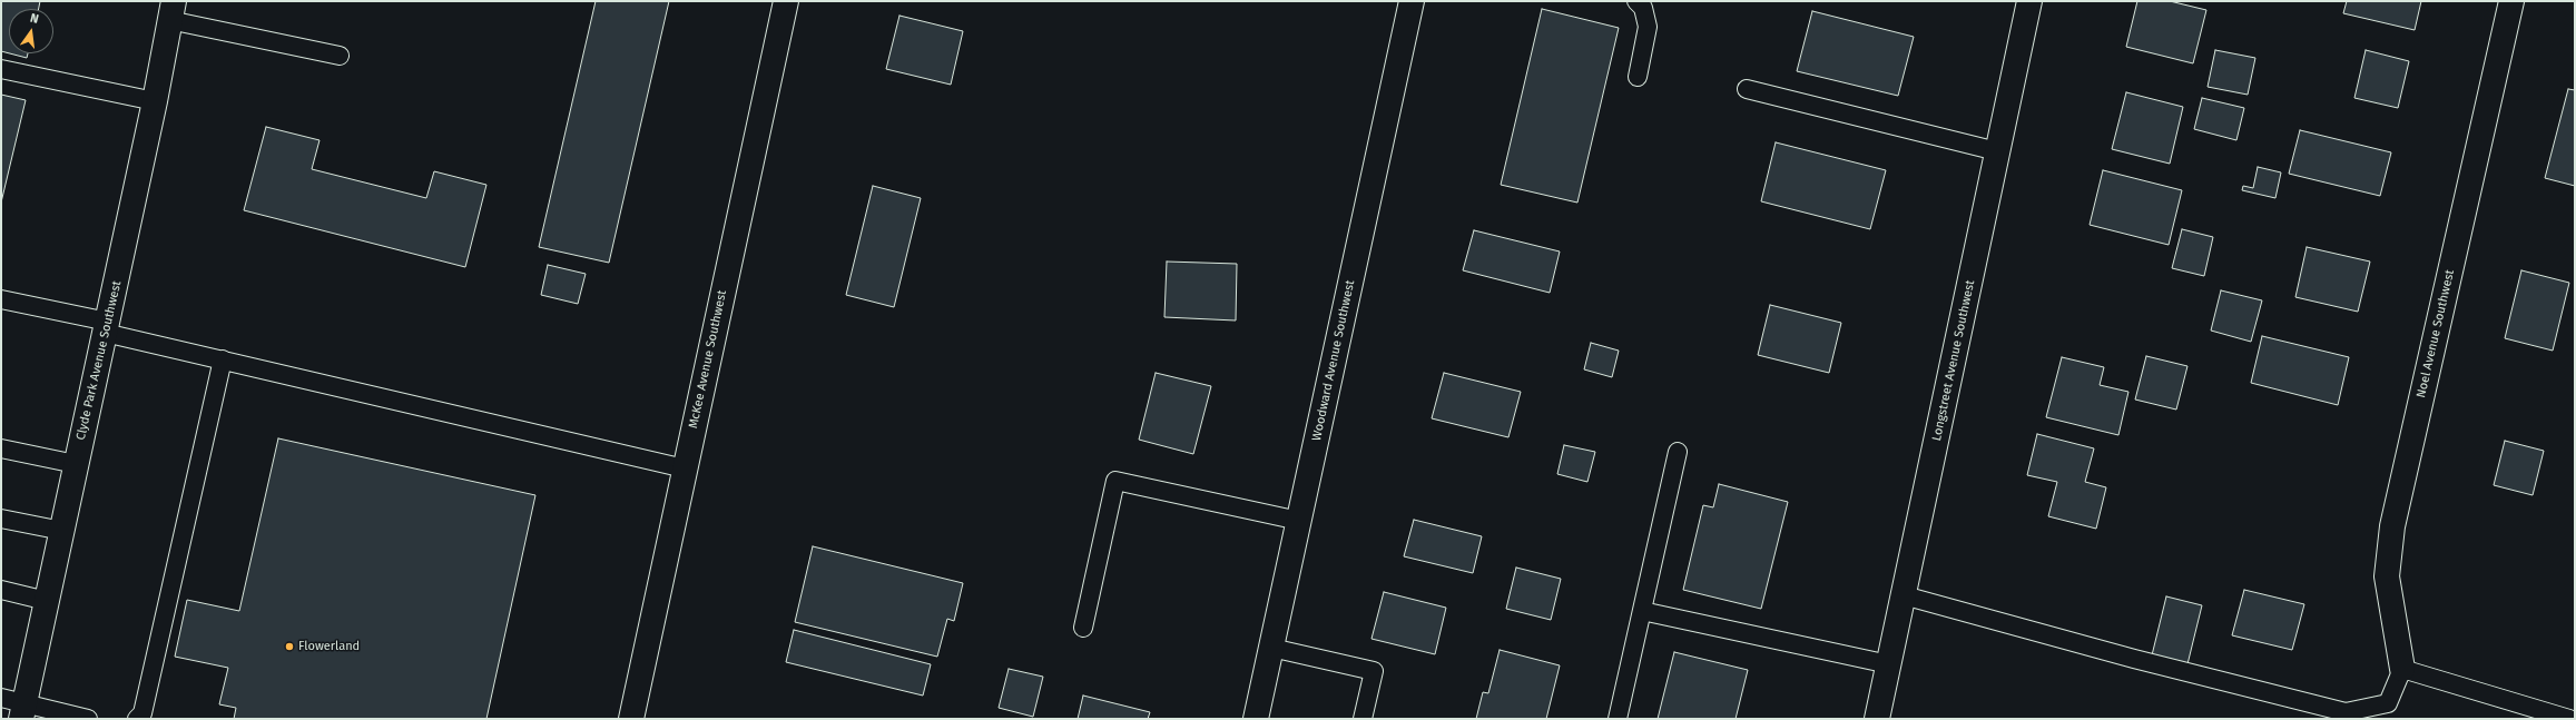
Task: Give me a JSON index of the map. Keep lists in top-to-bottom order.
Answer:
{
  "streets": {
    "street": [
      "Noel Avenue Southwest",
      "McKee Avenue Southwest",
      "Clyde Park Avenue Southwest",
      "Woodward Avenue Southwest",
      "Longstreet Avenue Southwest"
    ]
  },
  "places": ["Flowerland"],
  "north": "top"
}
